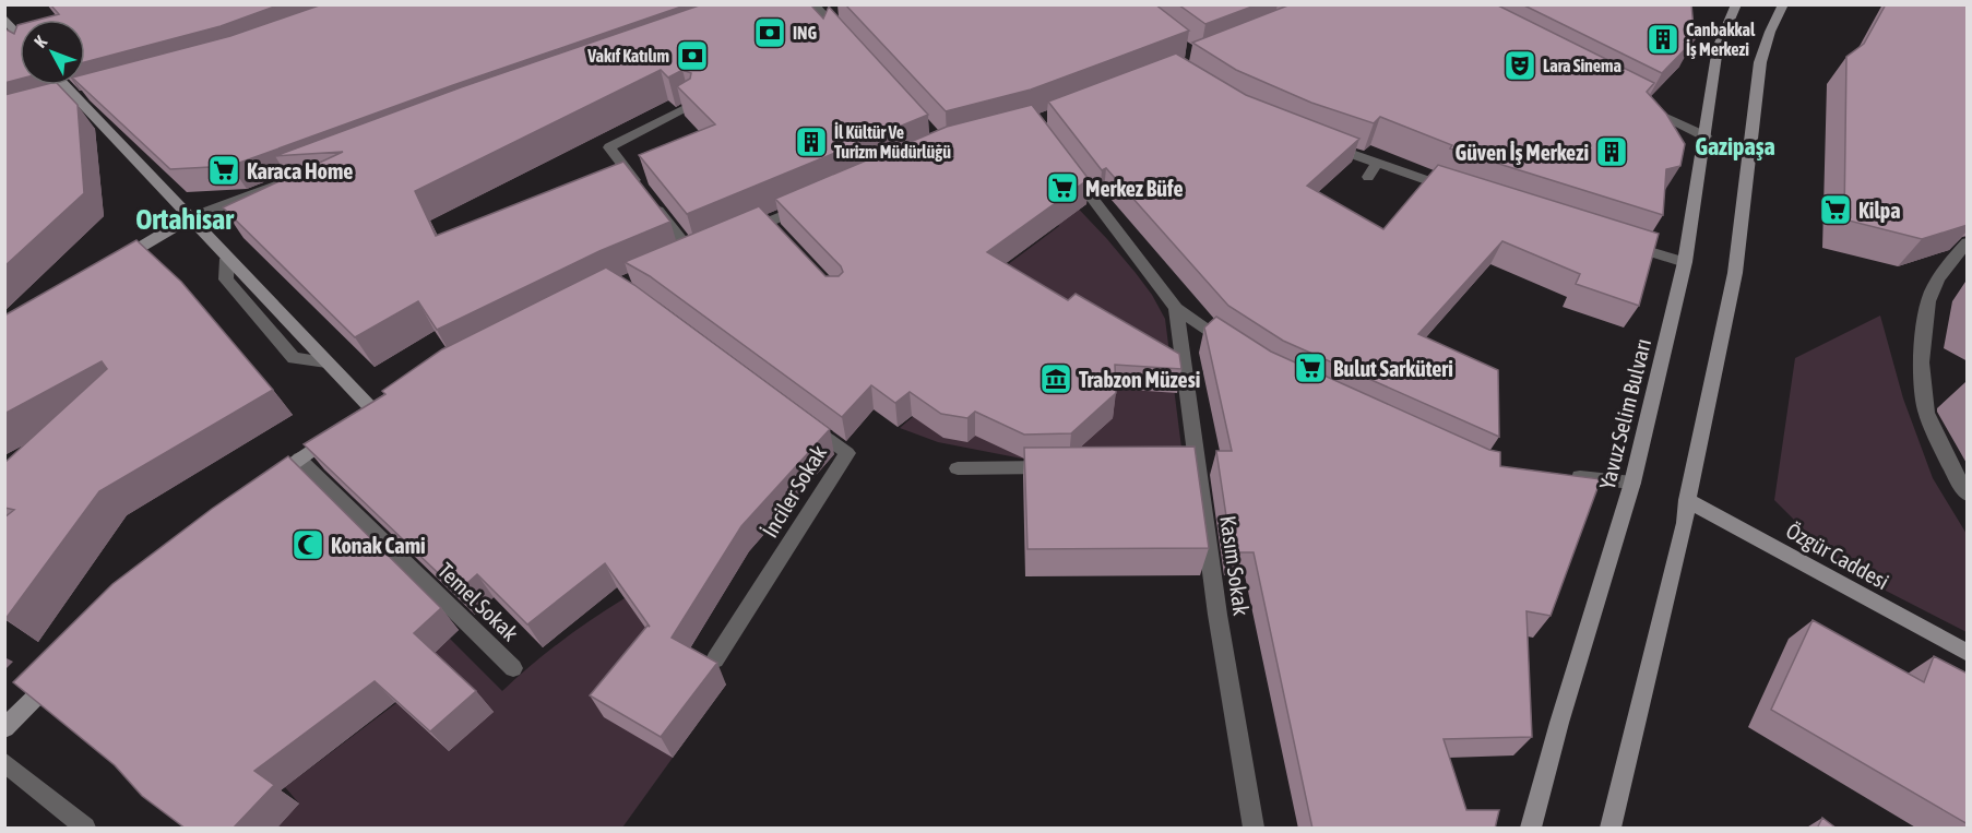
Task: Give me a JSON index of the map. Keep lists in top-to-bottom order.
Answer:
{
  "streets": {
    "main road": ["Yavuz Selim Bulvarı", "Özgür Caddesi"],
    "street": ["İnciler Sokak", "Kasım Sokak", "Temel Sokak"]
  },
  "districts": ["Gazipaşa", "Ortahisar"],
  "places": {
    "bank": ["ING", "Vakıf Katılım"],
    "building": ["Canbakkal İş Merkezi", "İl Kültür Ve Turizm Müdürlüğü", "Güven İş Merkezi"],
    "theatre": ["Lara Sinema"],
    "supermarket": [
      "Karaca Home",
      "Merkez Büfe",
      "Kilpa",
      "Bulut Sarküteri"
    ],
    "museum": ["Trabzon Müzesi"],
    "mosque": ["Konak Cami"]
  },
  "north": "top left"
}
